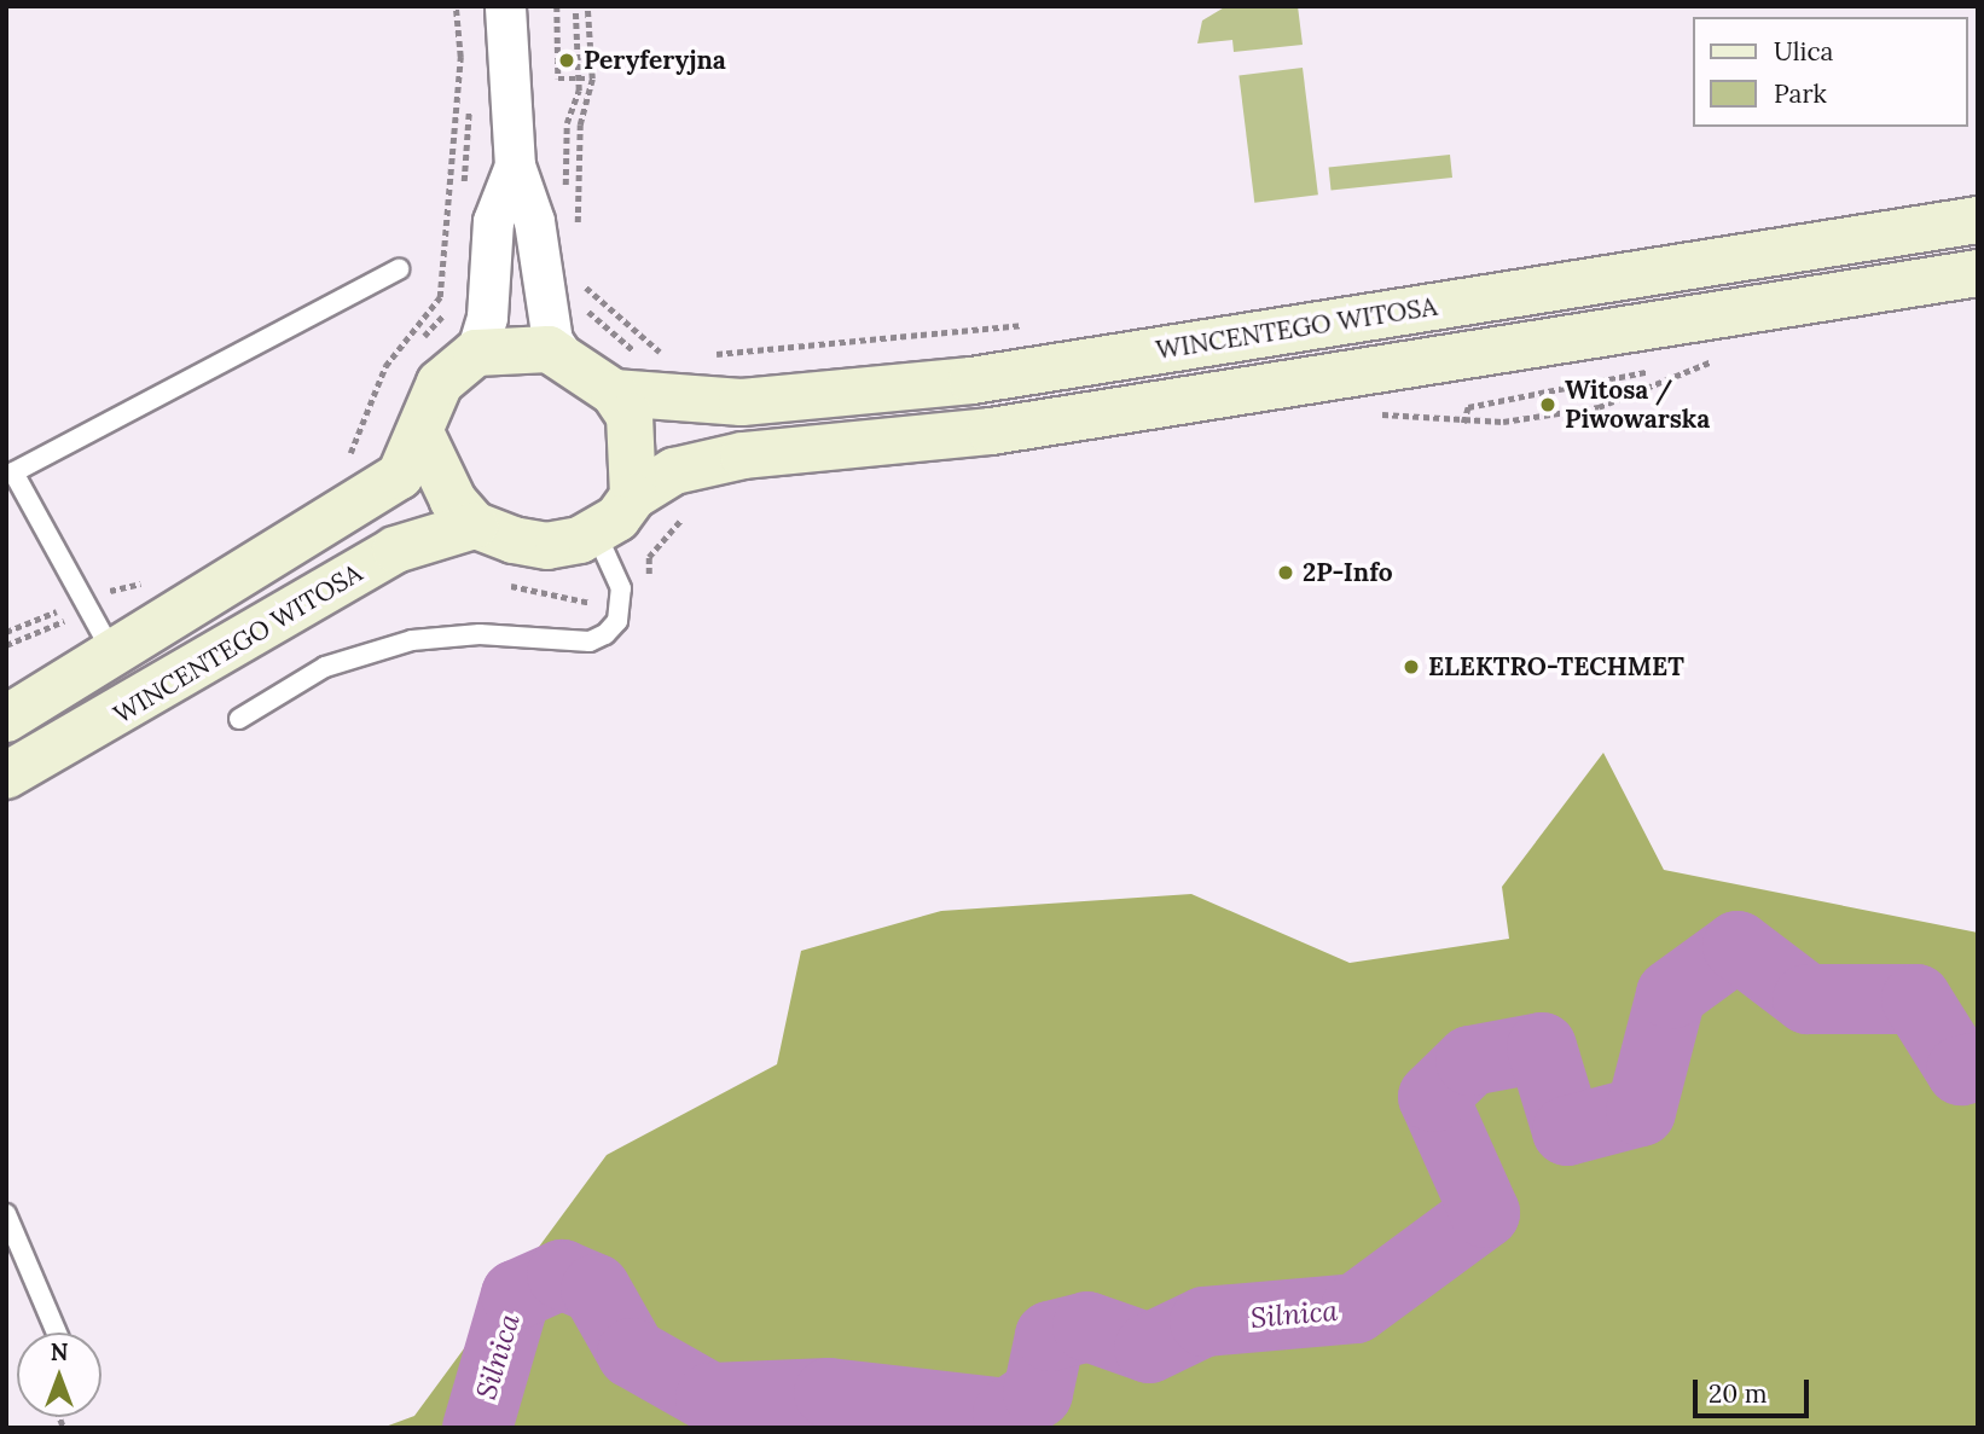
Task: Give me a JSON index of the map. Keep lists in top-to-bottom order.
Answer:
{
  "streets": {
    "main road": ["WINCENTEGO WITOSA"]
  },
  "water": ["Silnica"],
  "places": [
    "Peryferyjna",
    "Witosa / Piwowarska",
    "2P-Info",
    "ELEKTRO-TECHMET"
  ],
  "legend": ["Ulica", "Park"],
  "scale_bar": "20 m",
  "north": "top"
}
